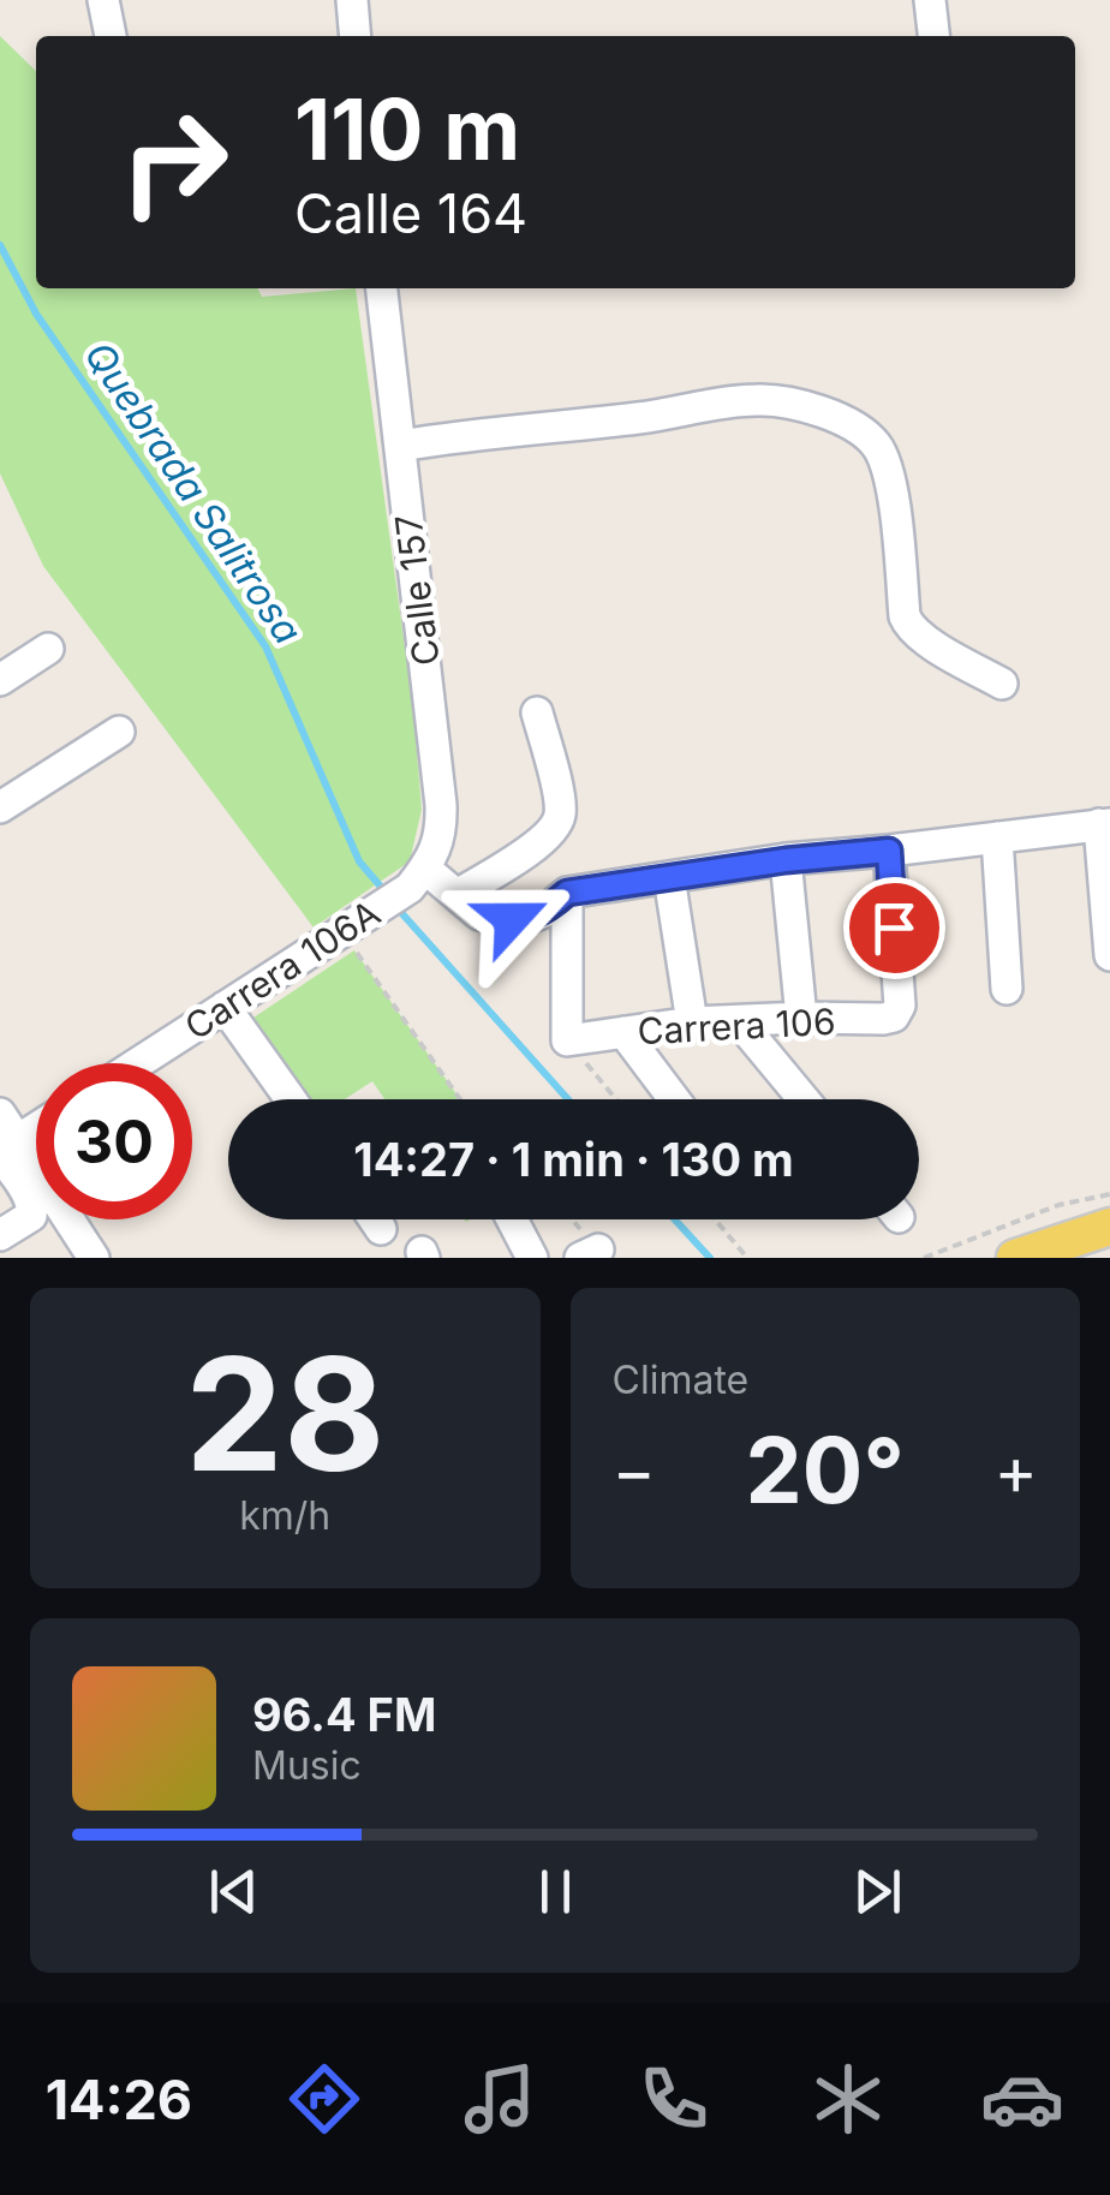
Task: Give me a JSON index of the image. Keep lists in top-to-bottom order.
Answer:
{
  "streets": {
    "street": ["Calle 157", "Carrera 106A", "Carrera 106"]
  },
  "crossings": [
    ["Calle 157", "Carrera 106A"]
  ],
  "water": ["Quebrada Salitrosa"],
  "page": {
    "turn": ["110 m", "Calle 164"],
    "limit": "30",
    "trip": "14:27 · 1 min · 130 m",
    "tile": [
      ["28", "km/h"],
      "Climate"
    ],
    "heat": ["−", "20°", "+"],
    "song": ["96.4 FM", "Music"],
    "tabs": "14:26"
  }
}
